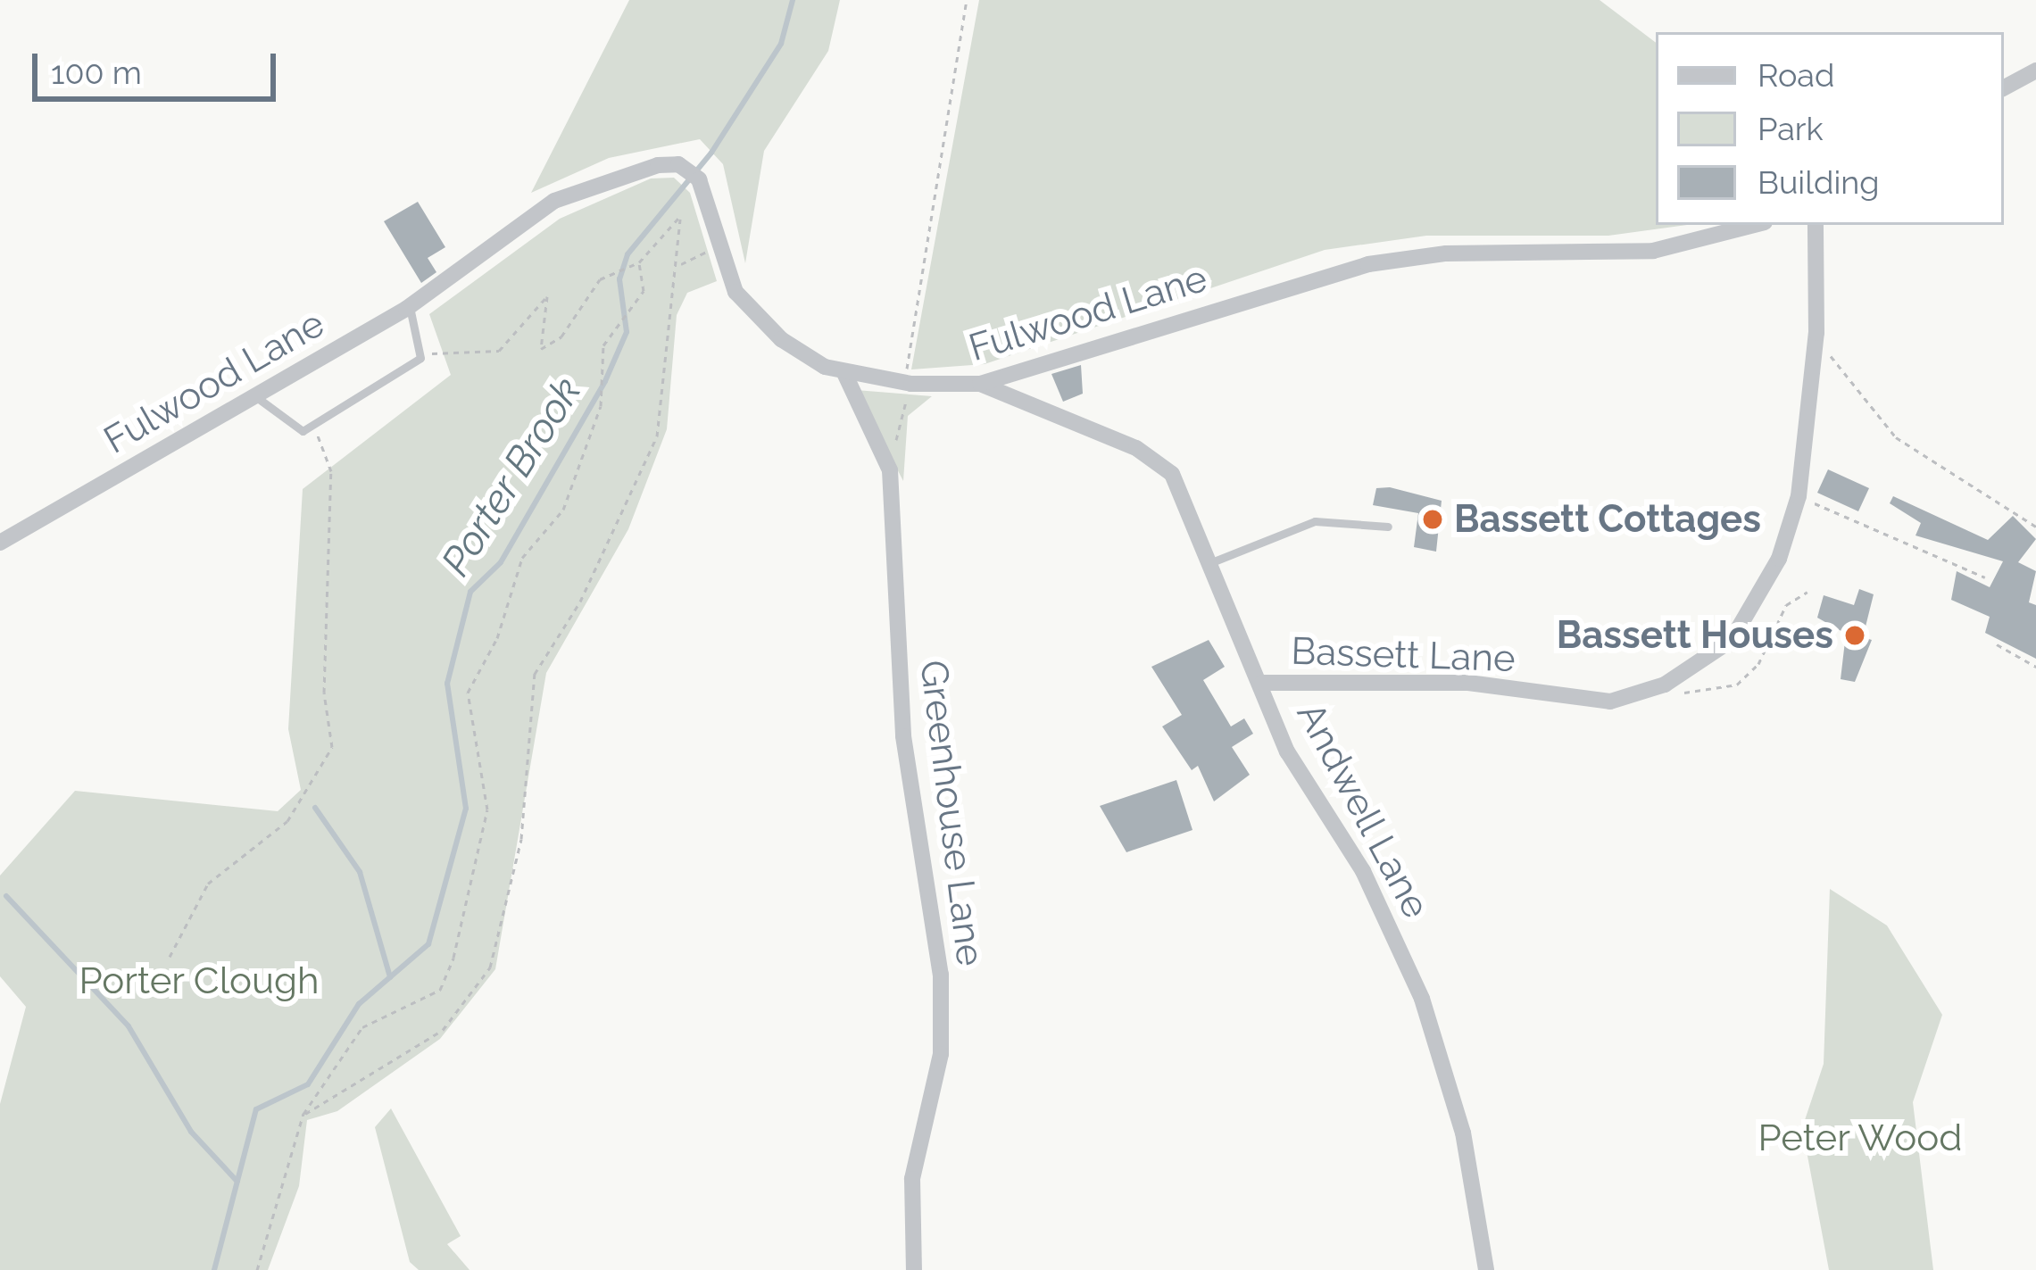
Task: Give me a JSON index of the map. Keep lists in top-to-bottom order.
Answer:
{
  "streets": {
    "street": [
      "Fulwood Lane",
      "Bassett Lane",
      "Andwell Lane",
      "Greenhouse Lane"
    ]
  },
  "crossings": [
    ["Fulwood Lane", "Andwell Lane"],
    ["Fulwood Lane", "Greenhouse Lane"],
    ["Bassett Lane", "Andwell Lane"]
  ],
  "water": ["Porter Brook"],
  "parks": ["Porter Clough", "Peter Wood"],
  "places": ["Bassett Cottages", "Bassett Houses"],
  "legend": ["Road", "Park", "Building"],
  "scale_bar": "100 m"
}
